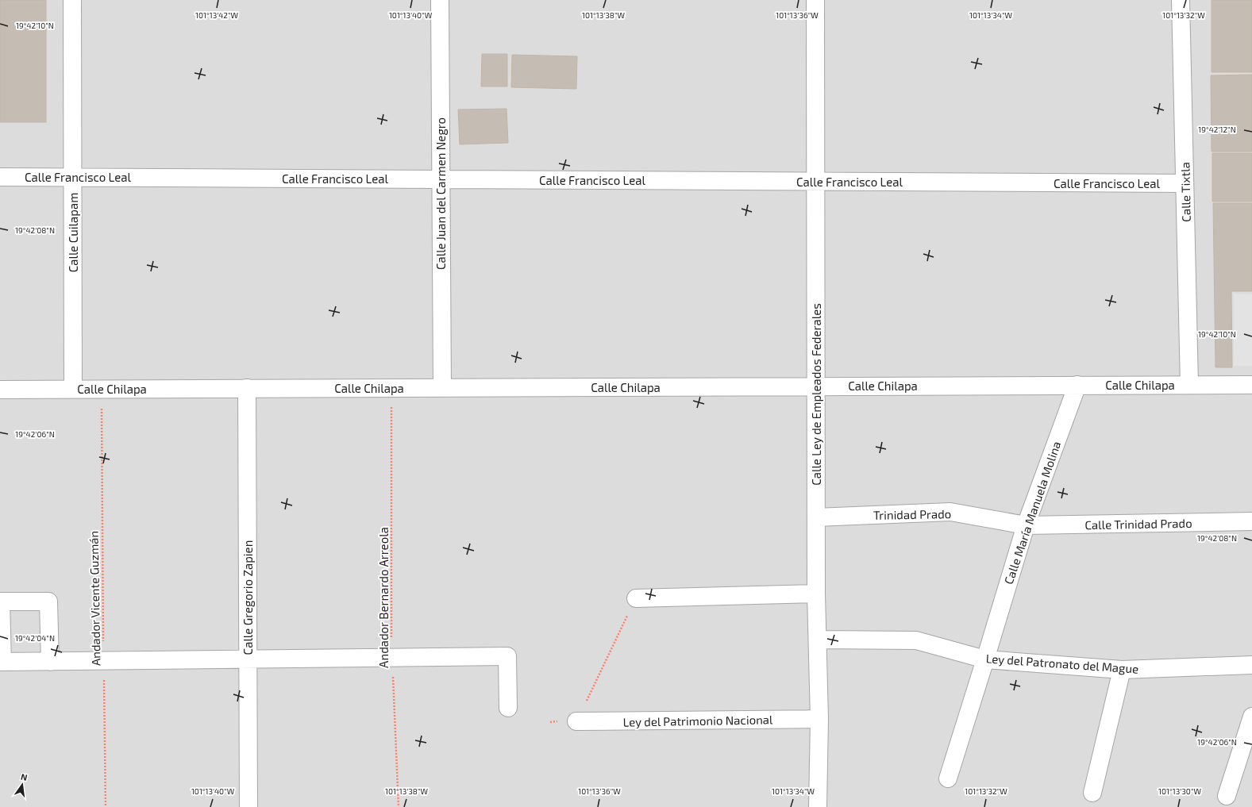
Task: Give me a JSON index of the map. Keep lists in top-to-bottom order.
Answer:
{
  "streets": {
    "street": [
      "Calle Francisco Leal",
      "Calle Tixtla",
      "Calle Juan del Carmen Negro",
      "Calle Cuilapam",
      "Calle Chilapa",
      "Calle Ley de Empleados Federales",
      "Calle María Manuela Molina",
      "Trinidad Prado",
      "Calle Trinidad Prado",
      "Calle Gregorio Zapien",
      "Ley del Patronato del Mague",
      "Ley del Patrimonio Nacional"
    ],
    "path": ["Andador Bernardo Arreola", "Andador Vicente Guzmán"]
  },
  "crossings": [
    ["Calle Francisco Leal", "Calle Tixtla"],
    ["Calle Francisco Leal", "Calle Juan del Carmen Negro"],
    ["Calle Francisco Leal", "Calle Cuilapam"],
    ["Calle Francisco Leal", "Calle Ley de Empleados Federales"],
    ["Calle Tixtla", "Calle Chilapa"],
    ["Calle Juan del Carmen Negro", "Calle Chilapa"],
    ["Calle Cuilapam", "Calle Chilapa"],
    ["Calle Chilapa", "Calle Ley de Empleados Federales"],
    ["Calle Chilapa", "Calle María Manuela Molina"],
    ["Calle Chilapa", "Calle Gregorio Zapien"],
    ["Calle Chilapa", "Andador Bernardo Arreola"],
    ["Calle Chilapa", "Andador Vicente Guzmán"],
    ["Calle Ley de Empleados Federales", "Trinidad Prado"],
    ["Calle Ley de Empleados Federales", "Ley del Patronato del Mague"],
    ["Calle Ley de Empleados Federales", "Ley del Patrimonio Nacional"],
    ["Calle María Manuela Molina", "Trinidad Prado"],
    ["Calle María Manuela Molina", "Calle Trinidad Prado"],
    ["Calle María Manuela Molina", "Ley del Patronato del Mague"],
    ["Trinidad Prado", "Calle Trinidad Prado"]
  ],
  "north": "top",
  "coordinates": [
    "101°13'42\"W",
    "101°13'40\"W",
    "101°13'38\"W",
    "101°13'36\"W",
    "101°13'34\"W",
    "101°13'32\"W",
    "19°42'10\"N",
    "19°42'12\"N",
    "19°42'08\"N",
    "19°42'06\"N",
    "19°42'04\"N",
    "101°13'30\"W"
  ]
}
